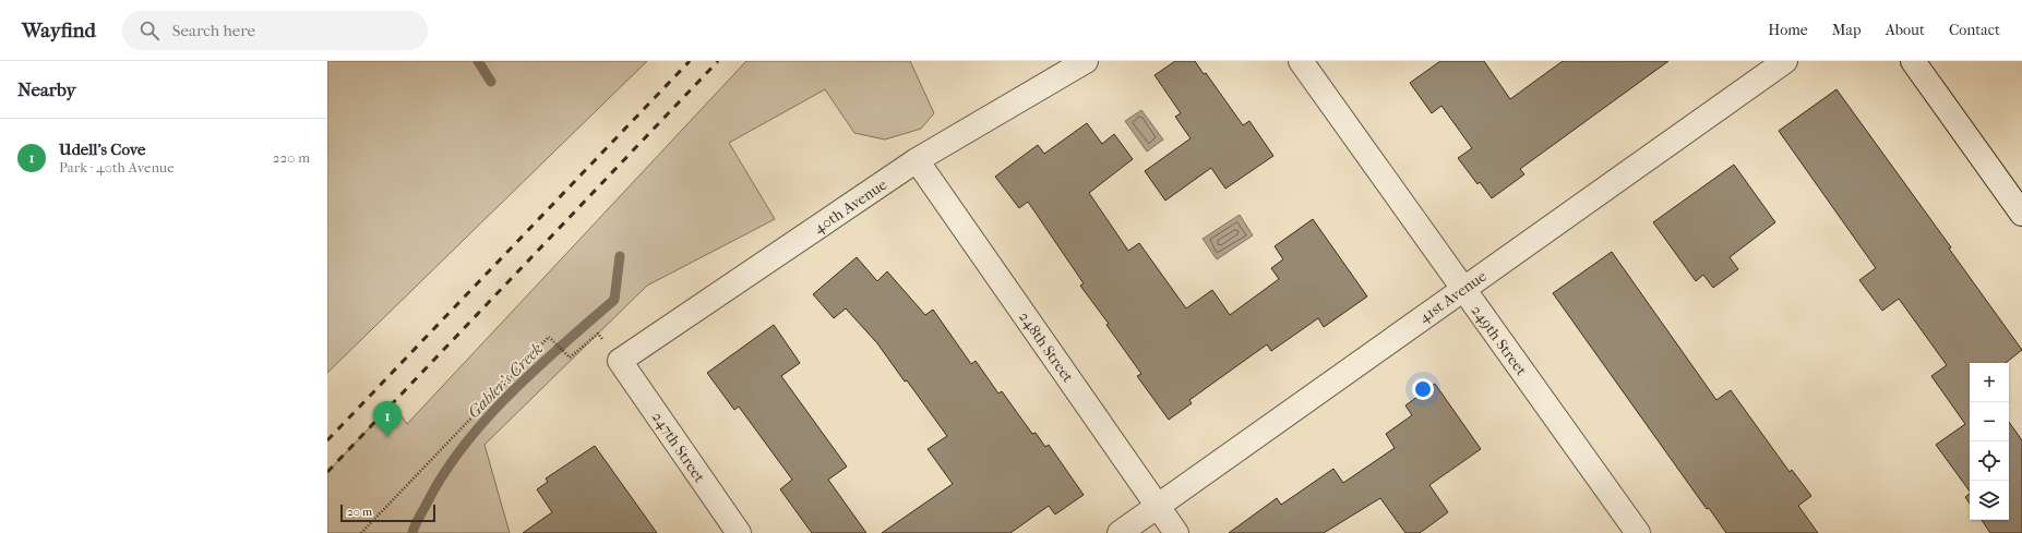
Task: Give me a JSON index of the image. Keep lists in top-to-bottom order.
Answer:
{
  "streets": {
    "street": [
      "40th Avenue",
      "41st Avenue",
      "249th Street",
      "248th Street",
      "247th Street"
    ]
  },
  "crossings": [
    ["40th Avenue", "248th Street"],
    ["40th Avenue", "247th Street"],
    ["41st Avenue", "249th Street"],
    ["41st Avenue", "248th Street"]
  ],
  "water": ["Gabler’s Creek"],
  "scale_bar": "20 m",
  "page": {
    "header": "Wayfind",
    "search": "Search here",
    "nav": [
      "Home",
      "Map",
      "About",
      "Contact"
    ],
    "heading": "Nearby",
    "list": [
      {
        "mark": "1",
        "name": "Udell's Cove",
        "note": "Park · 40th Avenue",
        "value": "220 m"
      }
    ],
    "map_buttons": ["+", "−"],
    "pins": "1",
    "scale": "20 m"
  }
}
